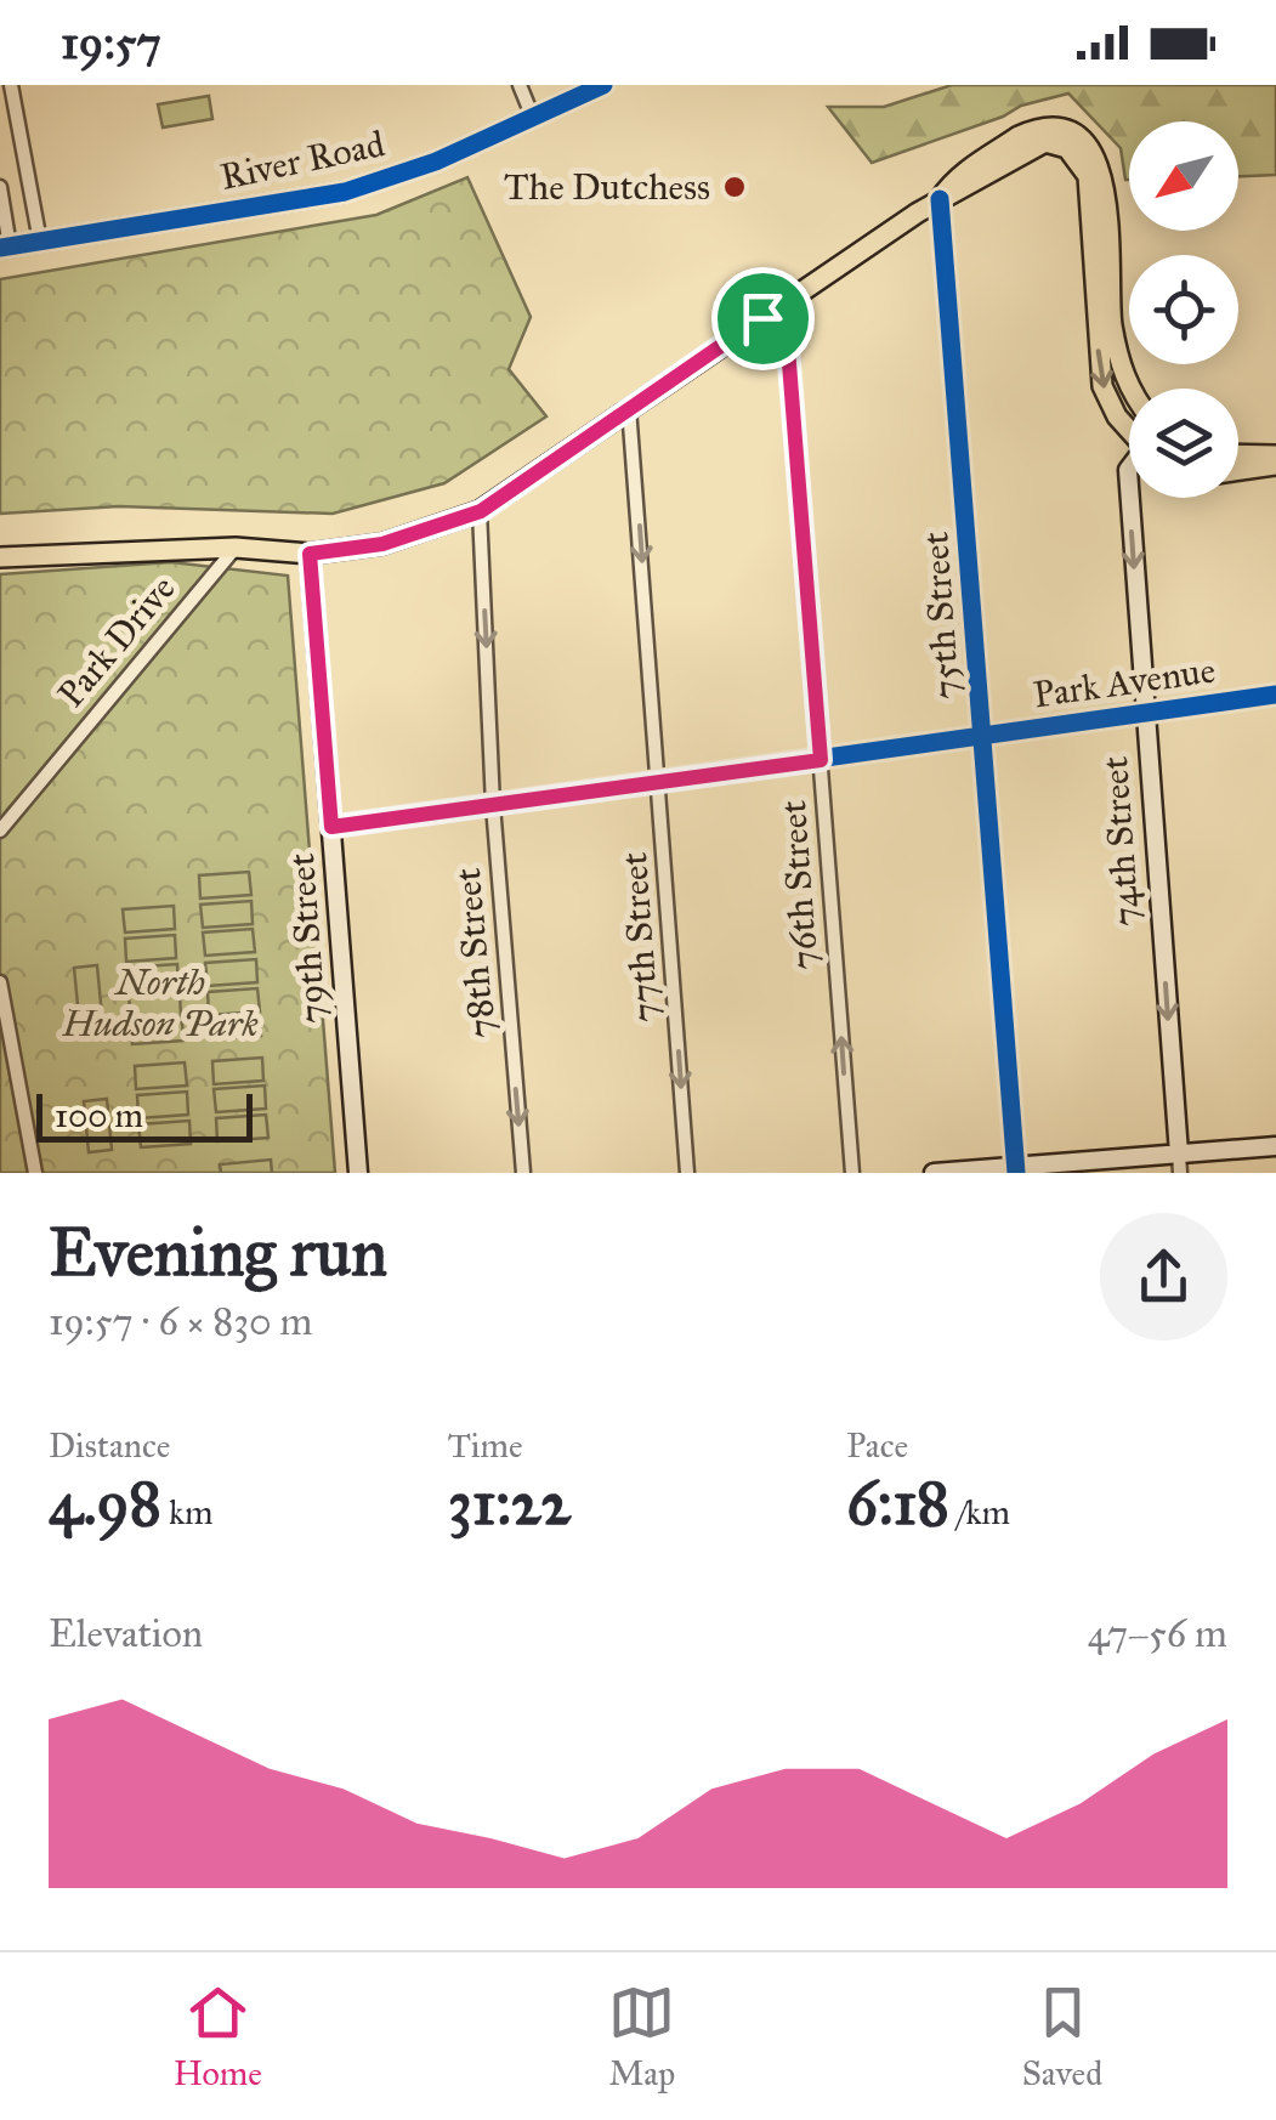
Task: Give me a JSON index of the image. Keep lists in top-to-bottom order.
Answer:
{
  "streets": {
    "main road": ["River Road"],
    "street": [
      "75th Street",
      "Park Drive",
      "Park Avenue",
      "74th Street",
      "76th Street",
      "77th Street",
      "79th Street",
      "78th Street"
    ]
  },
  "crossings": [
    ["75th Street", "Park Avenue"],
    ["Park Avenue", "74th Street"],
    ["Park Avenue", "76th Street"],
    ["Park Avenue", "77th Street"],
    ["Park Avenue", "79th Street"],
    ["Park Avenue", "78th Street"]
  ],
  "one_way": [
    "74th Street",
    "76th Street",
    "77th Street",
    "78th Street"
  ],
  "parks": ["North Hudson Park"],
  "places": ["The Dutchess"],
  "scale_bar": "100 m",
  "north": "bottom left",
  "page": {
    "status": "19:57",
    "scale": "100 m",
    "heading": ["Evening run", "19:57 · 6 × 830 m"],
    "stats": [
      ["Distance", "4.98 km"],
      ["Time", "31:22"],
      ["Pace", "6:18 /km"]
    ],
    "chart": ["Elevation", "47–56 m"],
    "tabs": ["Home", "Map", "Saved"]
  }
}
